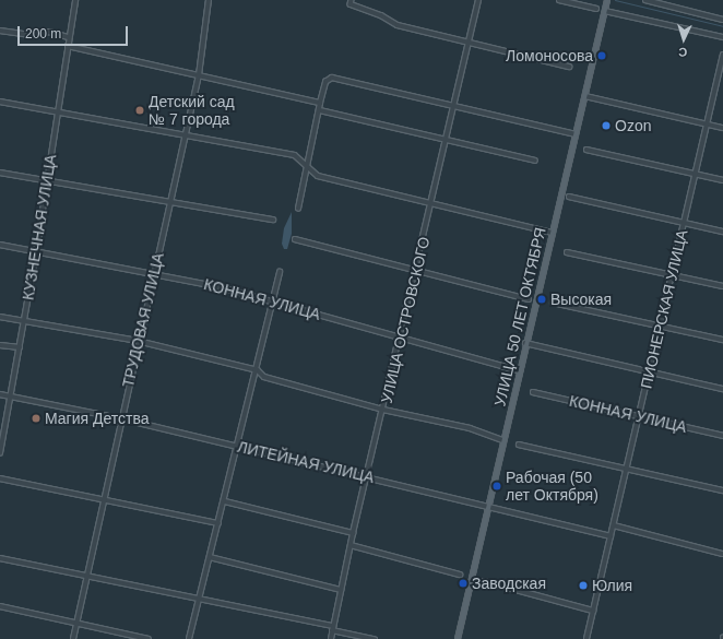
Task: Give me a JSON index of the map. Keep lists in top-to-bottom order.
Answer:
{
  "streets": {
    "main road": ["УЛИЦА 50 ЛЕТ ОКТЯБРЯ"],
    "street": [
      "КУЗНЕЧНАЯ УЛИЦА",
      "КОННАЯ УЛИЦА",
      "ПИОНЕРСКАЯ УЛИЦА",
      "ТРУДОВАЯ УЛИЦА",
      "УЛИЦА ОСТРОВСКОГО",
      "ЛИТЕЙНАЯ УЛИЦА"
    ]
  },
  "crossings": [
    ["КУЗНЕЧНАЯ УЛИЦА", "КОННАЯ УЛИЦА"],
    ["КУЗНЕЧНАЯ УЛИЦА", "ЛИТЕЙНАЯ УЛИЦА"],
    ["КОННАЯ УЛИЦА", "ПИОНЕРСКАЯ УЛИЦА"],
    ["КОННАЯ УЛИЦА", "УЛИЦА 50 ЛЕТ ОКТЯБРЯ"],
    ["КОННАЯ УЛИЦА", "ТРУДОВАЯ УЛИЦА"],
    ["КОННАЯ УЛИЦА", "УЛИЦА ОСТРОВСКОГО"],
    ["ПИОНЕРСКАЯ УЛИЦА", "ЛИТЕЙНАЯ УЛИЦА"],
    ["УЛИЦА 50 ЛЕТ ОКТЯБРЯ", "ЛИТЕЙНАЯ УЛИЦА"],
    ["ТРУДОВАЯ УЛИЦА", "ЛИТЕЙНАЯ УЛИЦА"],
    ["УЛИЦА ОСТРОВСКОГО", "ЛИТЕЙНАЯ УЛИЦА"]
  ],
  "places": [
    "Ломоносова",
    "Детский сад № 7 города",
    "Ozon",
    "Высокая",
    "Магия Детства",
    "Рабочая (50 лет Октября)",
    "Заводская",
    "Юлия"
  ],
  "scale_bar": "200 m",
  "north": "bottom"
}
